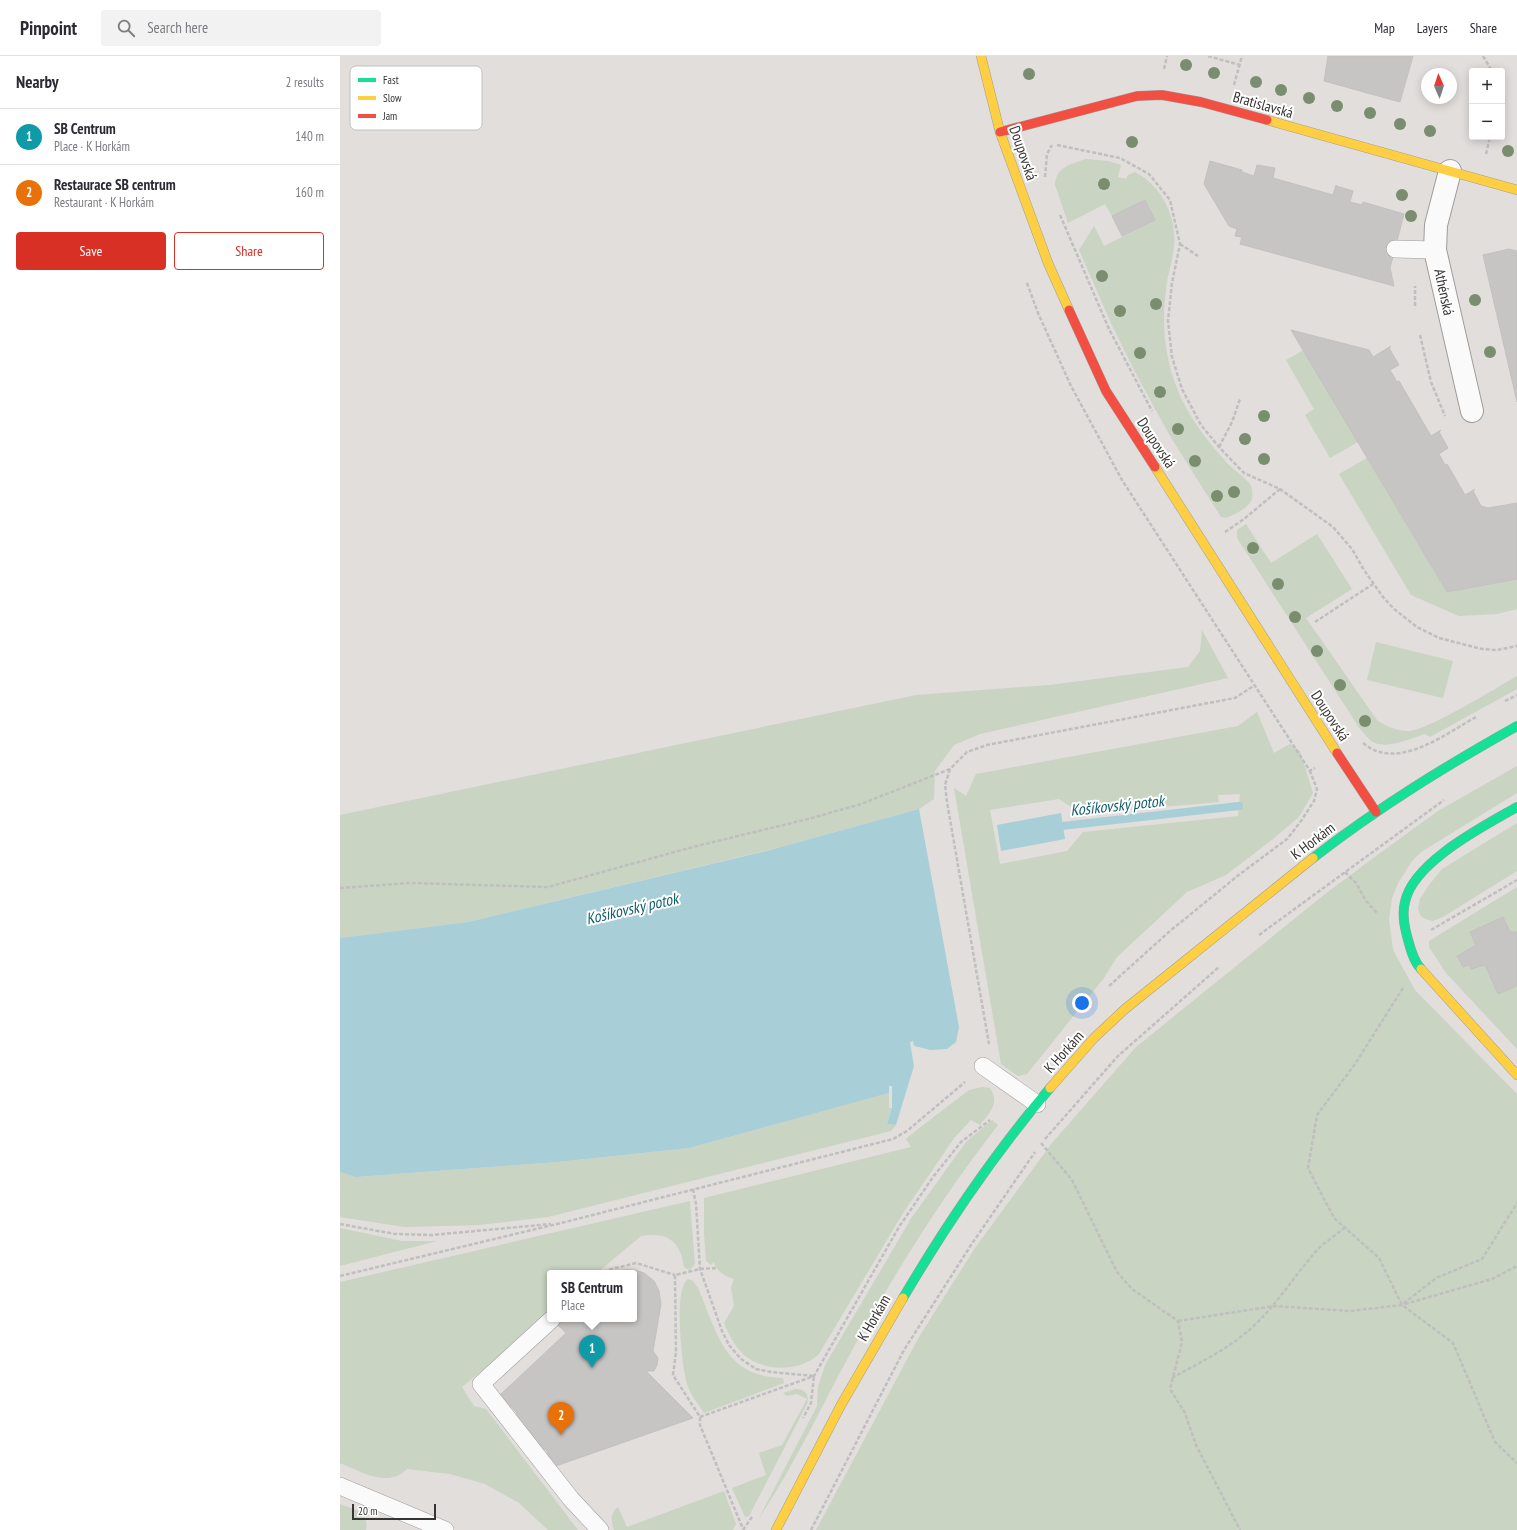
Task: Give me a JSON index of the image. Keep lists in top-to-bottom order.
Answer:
{
  "streets": {
    "street": [
      "Bratislavská",
      "Doupovská",
      "Athénská",
      "K Horkám"
    ]
  },
  "crossings": [
    ["Bratislavská", "Doupovská"],
    ["Bratislavská", "Athénská"],
    ["Doupovská", "K Horkám"]
  ],
  "water": ["Košíkovský potok"],
  "legend": ["Fast", "Slow", "Jam"],
  "scale_bar": "20 m",
  "north": "top",
  "page": {
    "header": "Pinpoint",
    "search": "Search here",
    "nav": ["Map", "Layers", "Share"],
    "heading": ["Nearby", "2 results"],
    "map_buttons": ["+", "−"],
    "list": [
      {
        "mark": "1",
        "name": "SB Centrum",
        "note": "Place · K Horkám",
        "value": "140 m"
      },
      {
        "mark": "2",
        "name": "Restaurace SB centrum",
        "note": "Restaurant · K Horkám",
        "value": "160 m"
      }
    ],
    "buttons": ["Save", "Share"],
    "popup": ["SB Centrum", "Place"],
    "pins": ["1", "2"],
    "scale": "20 m"
  }
}
